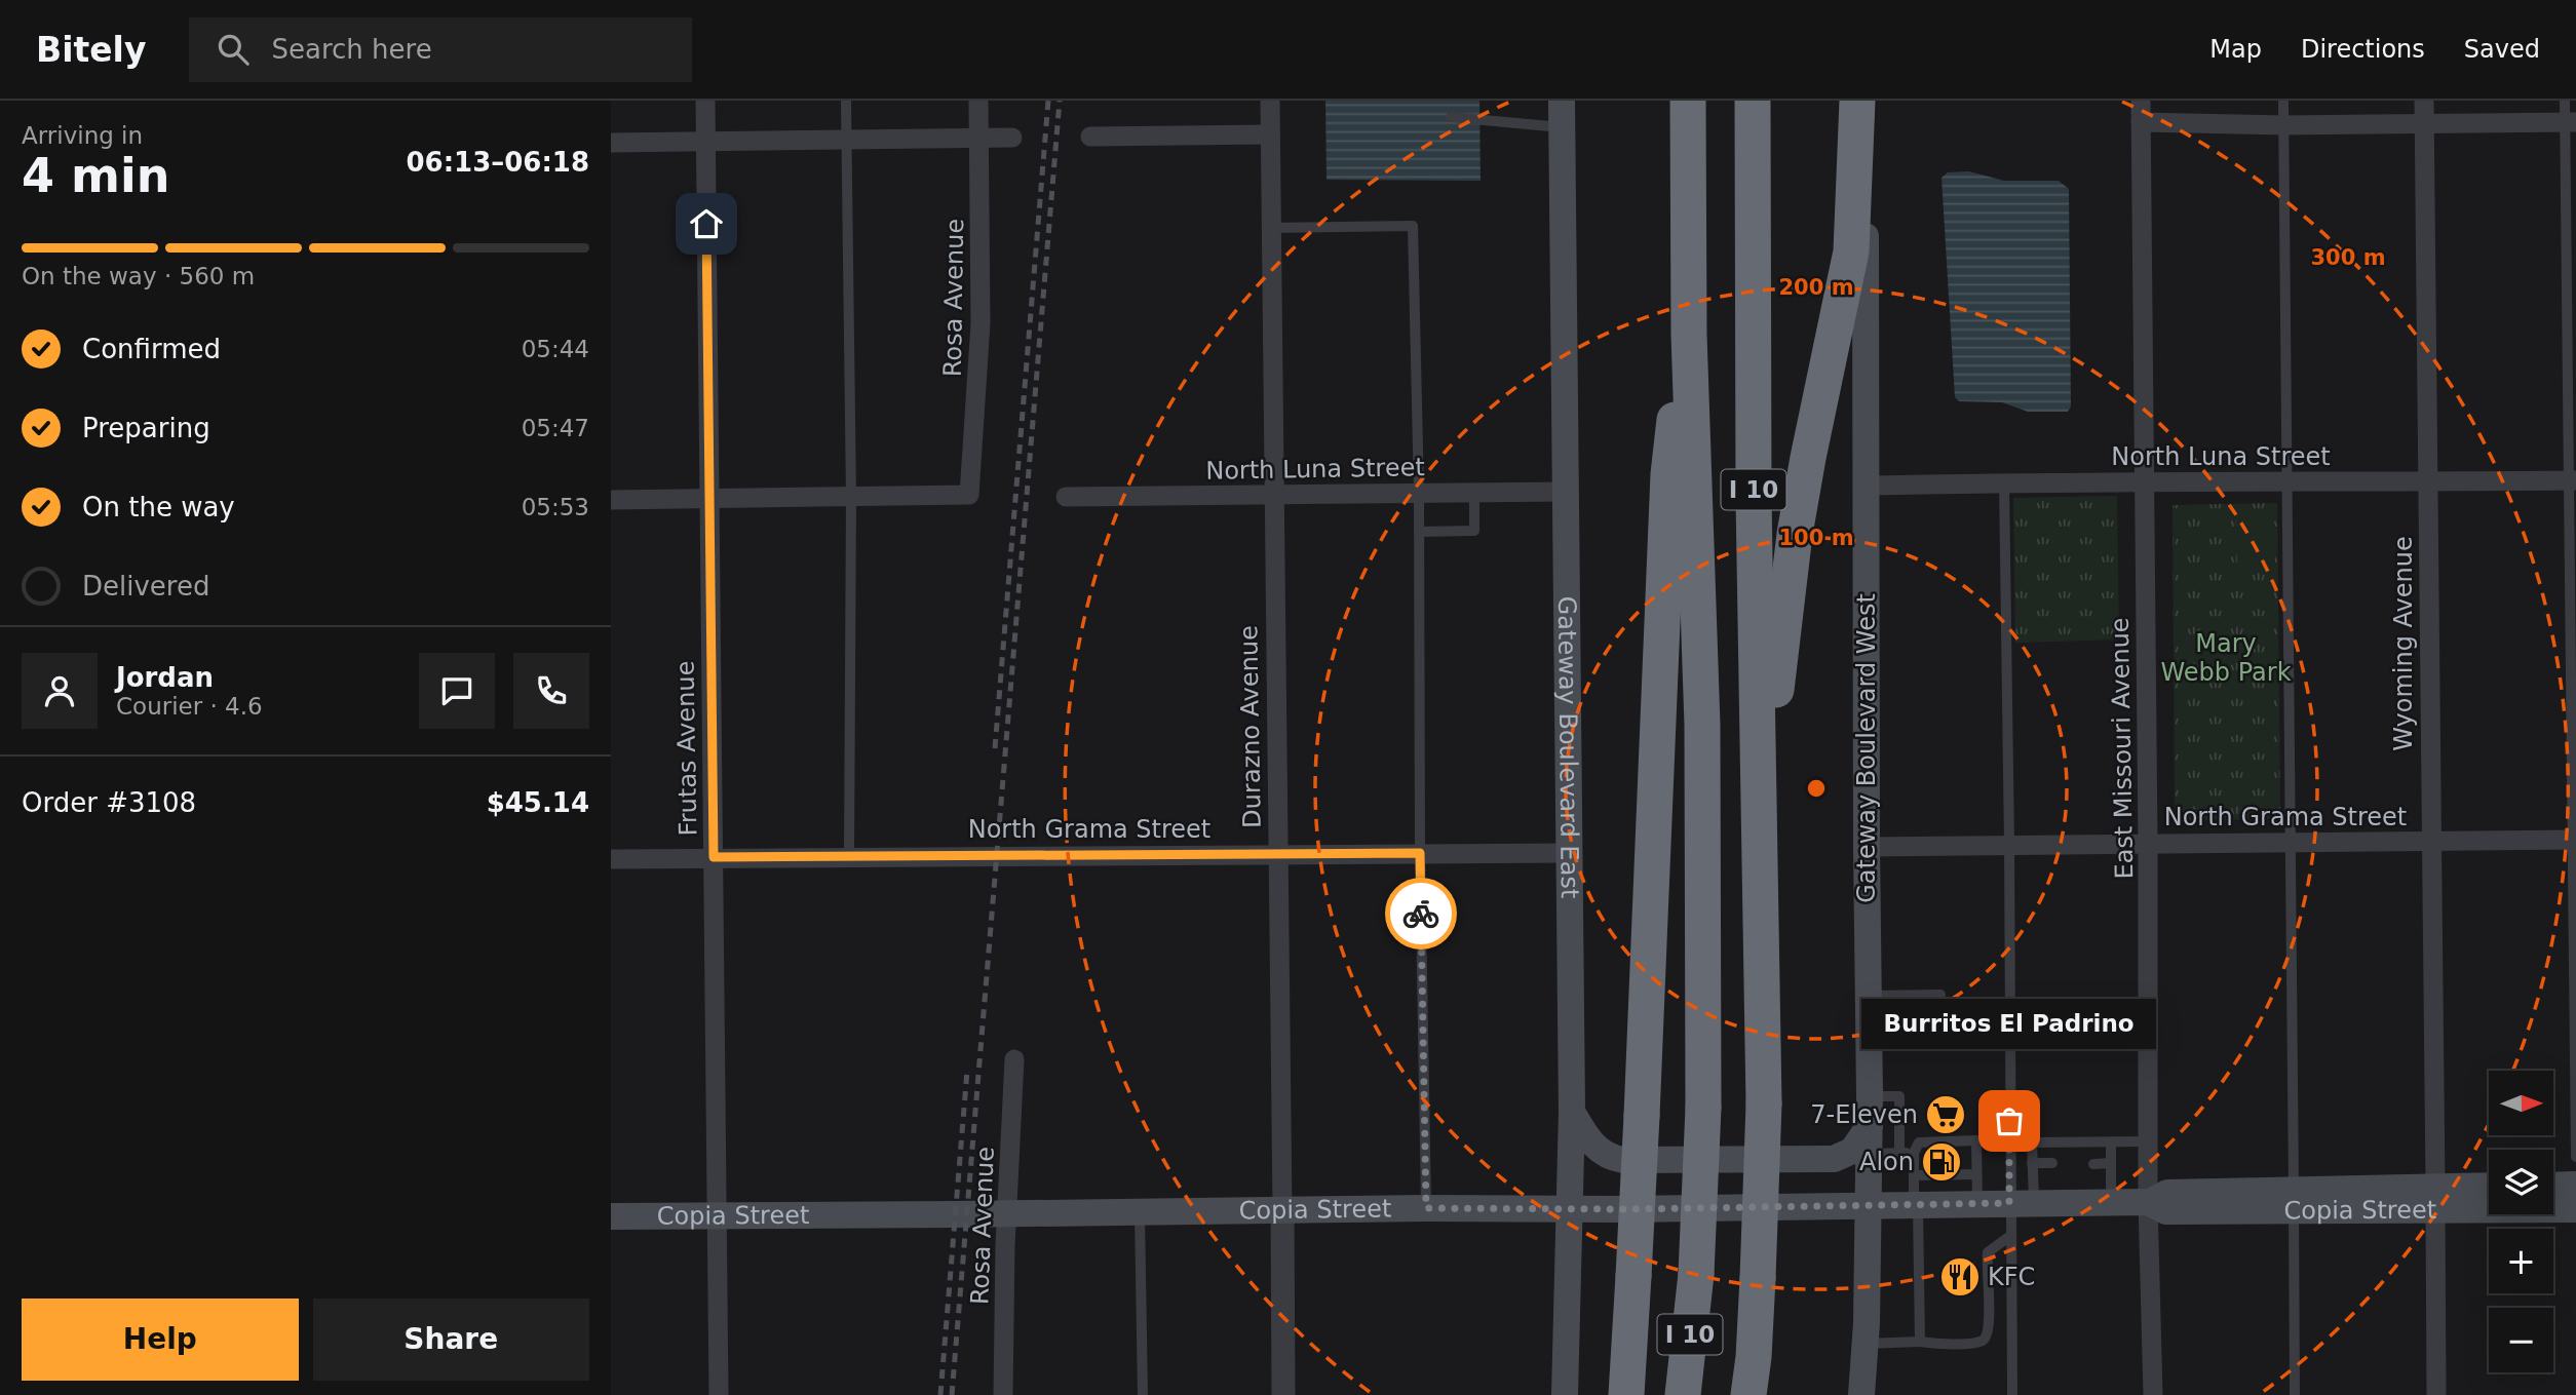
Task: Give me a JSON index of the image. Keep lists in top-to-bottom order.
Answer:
{
  "streets": {
    "highway": ["I 10"],
    "main road": ["Gateway Boulevard East", "Gateway Boulevard West", "Copia Street"],
    "street": [
      "Rosa Avenue",
      "North Luna Street",
      "Wyoming Avenue",
      "Durazno Avenue",
      "Frutas Avenue",
      "East Missouri Avenue",
      "North Grama Street"
    ]
  },
  "crossings": [
    ["Rosa Avenue", "Copia Street"],
    ["North Luna Street", "Wyoming Avenue"],
    ["North Luna Street", "Durazno Avenue"],
    ["North Luna Street", "Gateway Boulevard East"],
    ["North Luna Street", "Gateway Boulevard West"],
    ["North Luna Street", "East Missouri Avenue"],
    ["Wyoming Avenue", "North Grama Street"],
    ["Wyoming Avenue", "Copia Street"],
    ["Durazno Avenue", "North Grama Street"],
    ["Durazno Avenue", "Copia Street"],
    ["Frutas Avenue", "North Grama Street"],
    ["Frutas Avenue", "Copia Street"],
    ["Gateway Boulevard East", "North Grama Street"],
    ["Gateway Boulevard East", "Copia Street"],
    ["Gateway Boulevard West", "North Grama Street"],
    ["Gateway Boulevard West", "Copia Street"],
    ["East Missouri Avenue", "North Grama Street"],
    ["East Missouri Avenue", "Copia Street"]
  ],
  "parks": ["Mary Webb Park"],
  "places": {
    "supermarket": ["7-Eleven"],
    "other": ["Burritos El Padrino"],
    "fuel station": ["Alon"],
    "restaurant": ["KFC"]
  },
  "north": "right",
  "page": {
    "header": "Bitely",
    "search": "Search here",
    "nav": ["Map", "Directions", "Saved"],
    "heading": ["4 min", "Arriving in", "06:13–06:18"],
    "panel": [
      "Jordan",
      "Courier · 4.6",
      "Order #3108",
      "$45.14"
    ],
    "bar": "On the way · 560 m",
    "list": [
      ["Confirmed", "05:44"],
      ["Preparing", "05:47"],
      ["On the way", "05:53"],
      "Delivered"
    ],
    "bubble": "Burritos El Padrino",
    "map_buttons": ["+", "−"],
    "buttons": ["Help", "Share"]
  },
  "rings": ["300 m", "200 m", "100 m"]
}
